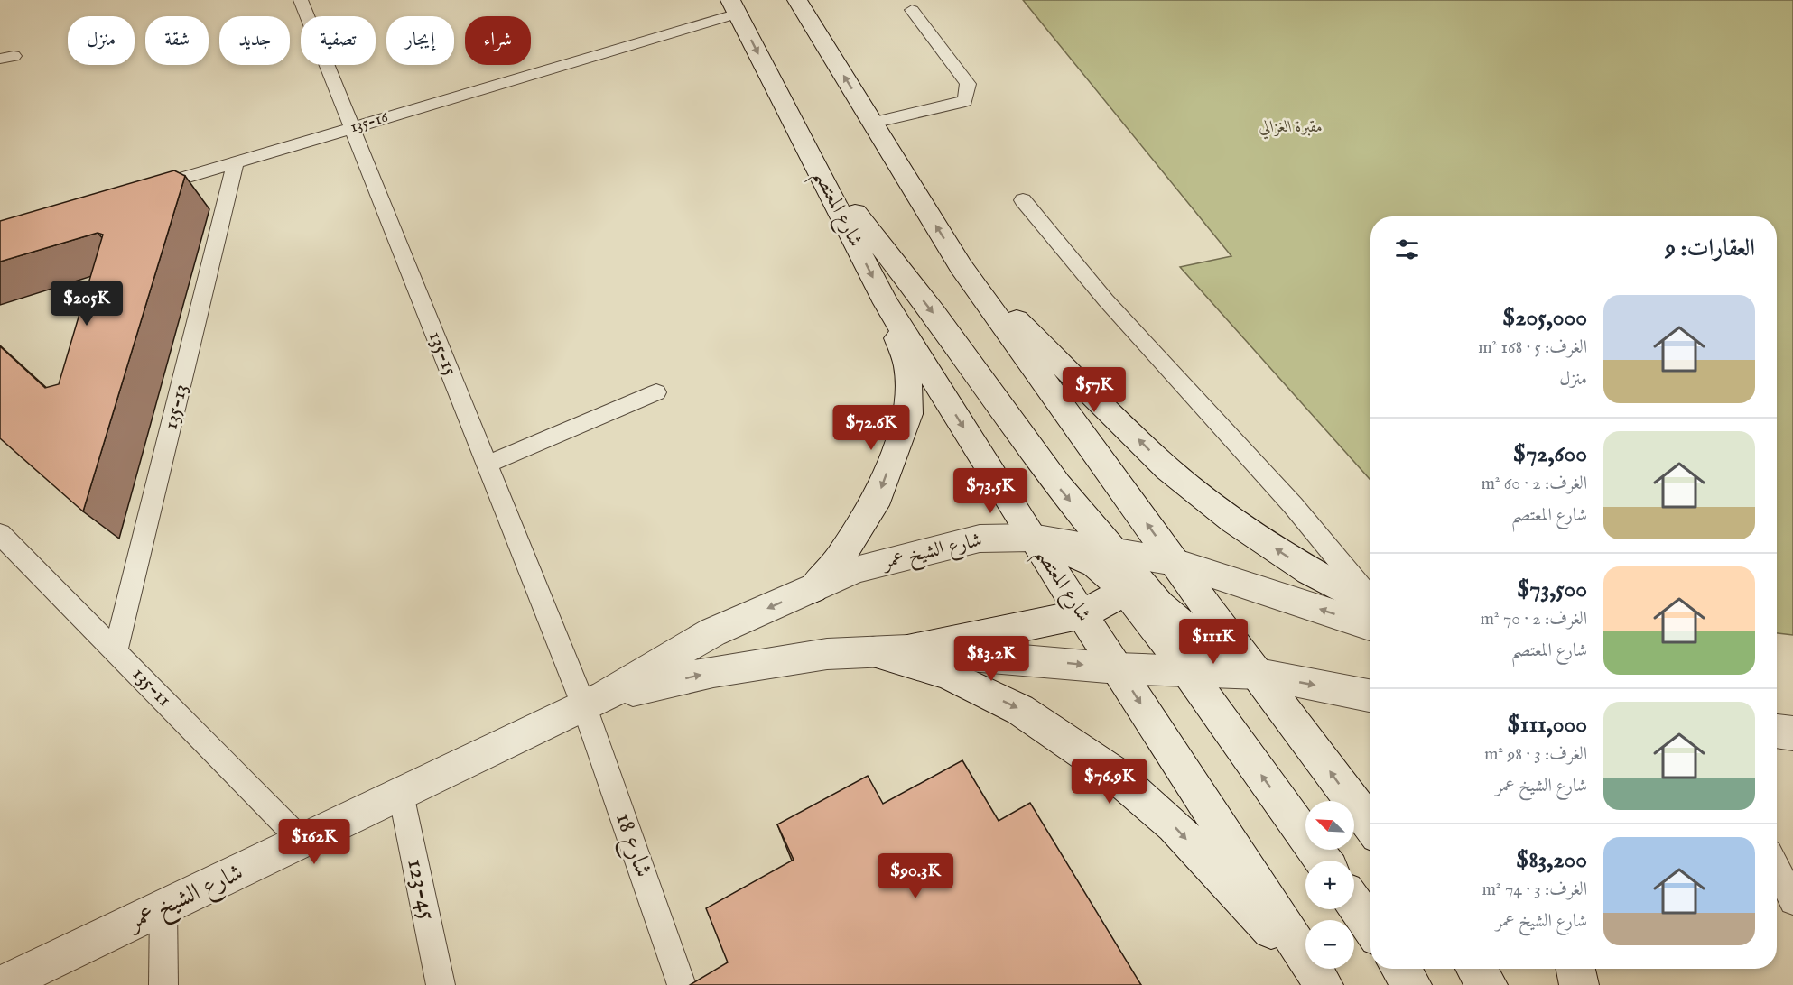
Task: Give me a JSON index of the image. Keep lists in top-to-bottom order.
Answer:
{
  "streets": {
    "main road": ["شارع المعتصم", "شارع الشيخ عمر"],
    "lane": [
      "135-16",
      "135-15",
      "135-13",
      "135-11",
      "شارع 18",
      "123-45"
    ]
  },
  "crossings": [
    ["135-16", "شارع المعتصم"],
    ["135-16", "135-15"],
    ["135-16", "135-13"],
    ["شارع المعتصم", "شارع الشيخ عمر"],
    ["135-15", "شارع الشيخ عمر"],
    ["135-15", "شارع 18"],
    ["135-13", "135-11"],
    ["شارع الشيخ عمر", "135-11"],
    ["شارع الشيخ عمر", "شارع 18"],
    ["شارع الشيخ عمر", "123-45"]
  ],
  "parks": ["مقبرة الغزالي"],
  "north": "top left",
  "page": {
    "chip": [
      "شراء",
      "إيجار",
      "تصفية",
      "جديد",
      "شقة",
      "منزل"
    ],
    "heading": "العقارات: 9",
    "price": [
      "$205K",
      "$57K",
      "$72.6K",
      "$73.5K",
      "$111K",
      "$83.2K",
      "$76.9K",
      "$162K",
      "$90.3K"
    ],
    "list": [
      {
        "name": "$205,000",
        "note": "الغرف: 5 · 168 m² · منزل"
      },
      {
        "name": "$72,600",
        "note": "الغرف: 2 · 60 m² · شارع المعتصم"
      },
      {
        "name": "$73,500",
        "note": "الغرف: 2 · 70 m² · شارع المعتصم"
      },
      {
        "name": "$111,000",
        "note": "الغرف: 3 · 98 m² · شارع الشيخ عمر"
      },
      {
        "name": "$83,200",
        "note": "الغرف: 3 · 74 m² · شارع الشيخ عمر"
      }
    ],
    "map_buttons": ["+", "−"]
  }
}
